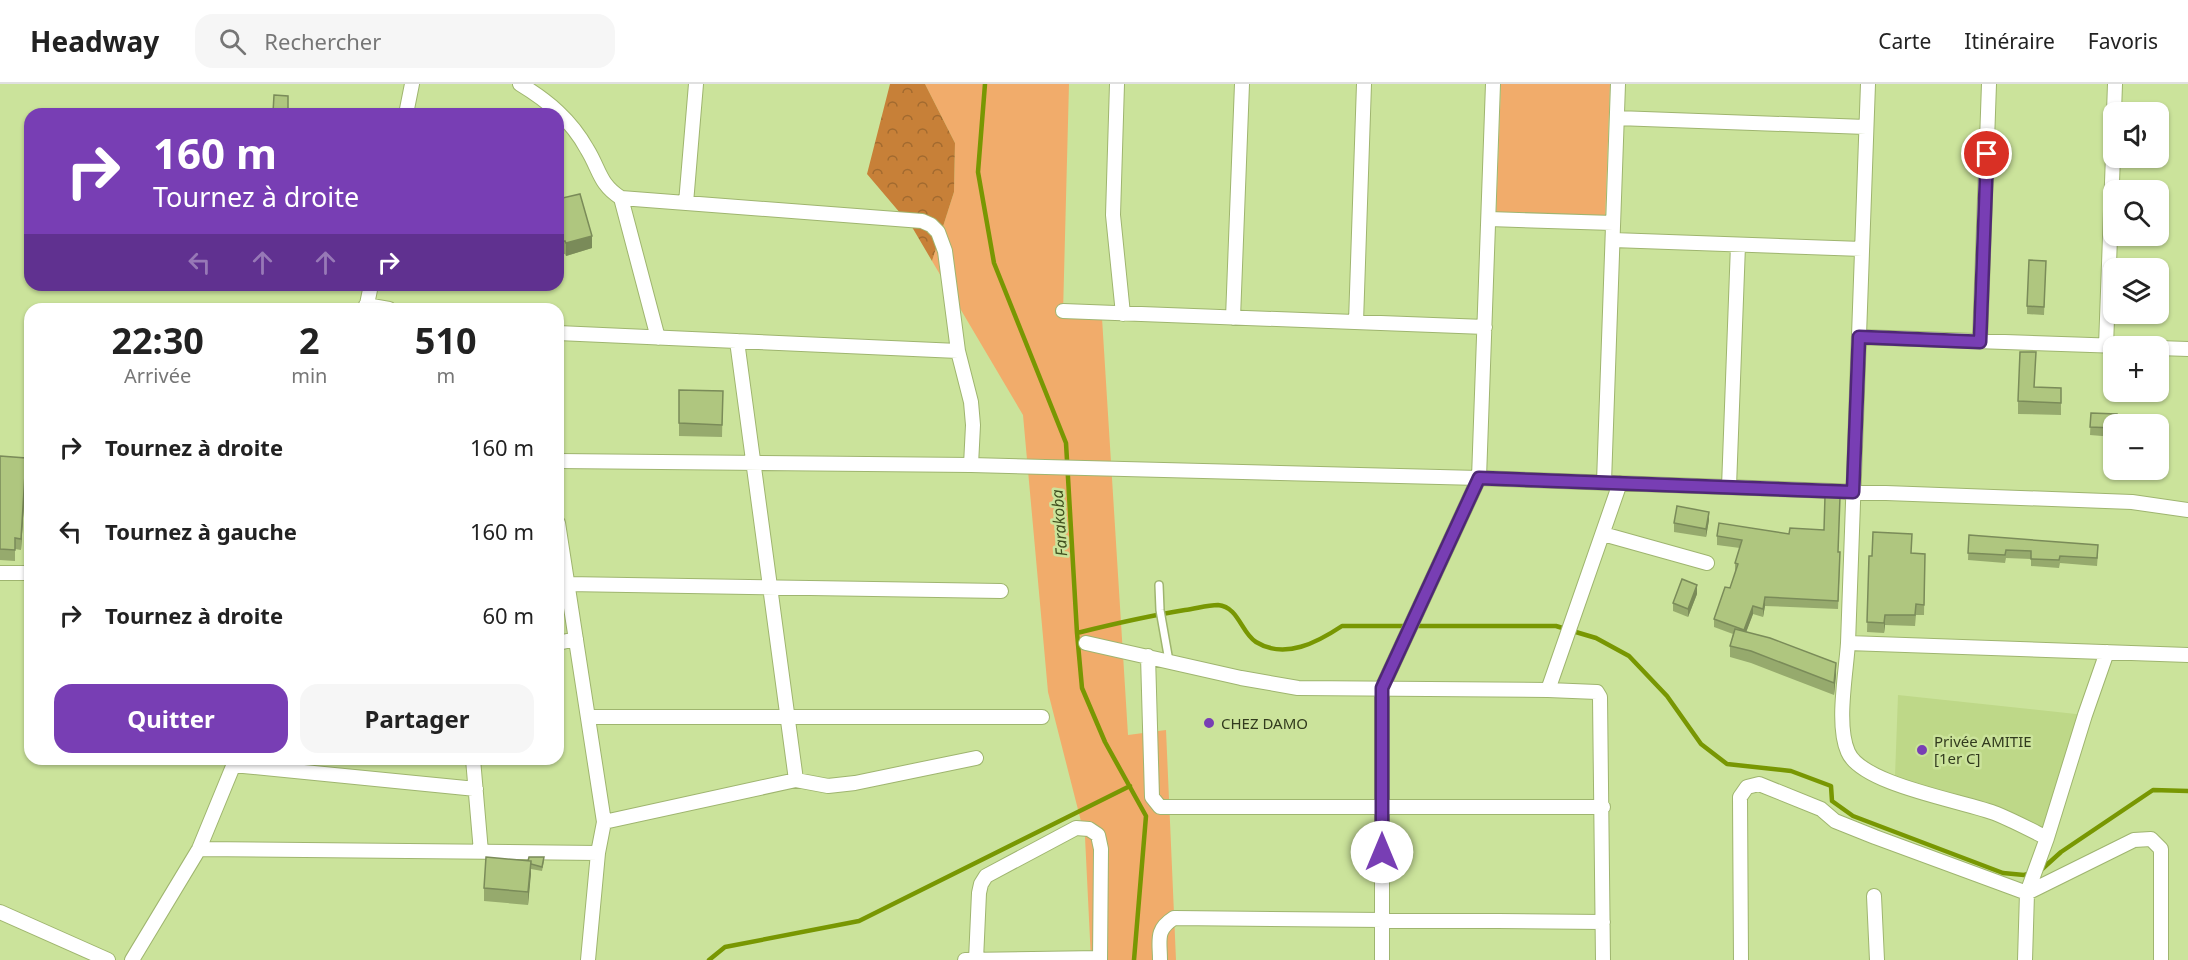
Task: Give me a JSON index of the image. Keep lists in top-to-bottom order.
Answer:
{
  "water": ["Farakoba"],
  "places": ["CHEZ DAMO", "Privée AMITIE [1er C]"],
  "page": {
    "header": "Headway",
    "search": "Rechercher",
    "nav": ["Carte", "Itinéraire", "Favoris"],
    "map_buttons": ["+", "−"],
    "turn": ["160 m", "Tournez à droite"],
    "eta": [
      "22:30",
      "Arrivée",
      "2",
      "min",
      "510",
      "m"
    ],
    "list": [
      {
        "name": "Tournez à droite",
        "value": "160 m"
      },
      {
        "name": "Tournez à gauche",
        "value": "160 m"
      },
      {
        "name": "Tournez à droite",
        "value": "60 m"
      }
    ],
    "buttons": ["Quitter", "Partager"]
  }
}
